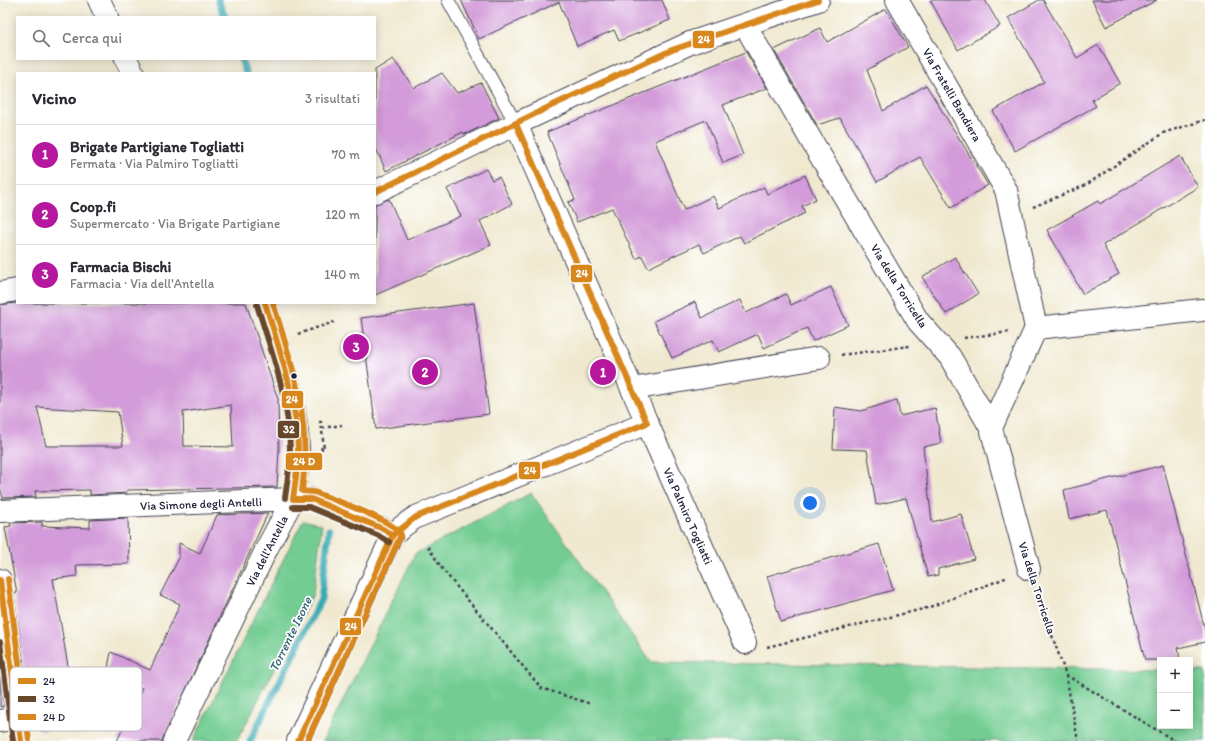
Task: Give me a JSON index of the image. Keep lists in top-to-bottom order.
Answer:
{
  "streets": {
    "street": [
      "Via Fratelli Bandiera",
      "Via della Torricella",
      "Via Simone degli Antelli",
      "Via Palmiro Togliatti",
      "Via dell'Antella"
    ]
  },
  "crossings": [
    ["Via Simone degli Antelli", "Via dell'Antella"]
  ],
  "water": ["Torrente Isone"],
  "lines": ["transit line 24", "transit line 32"],
  "legend": ["24", "32", "24 D"],
  "page": {
    "search": "Cerca qui",
    "heading": ["Vicino", "3 risultati"],
    "list": [
      {
        "mark": "1",
        "name": "Brigate Partigiane Togliatti",
        "note": "Fermata · Via Palmiro Togliatti",
        "value": "70 m"
      },
      {
        "mark": "2",
        "name": "Coop.fi",
        "note": "Supermercato · Via Brigate Partigiane",
        "value": "120 m"
      },
      {
        "mark": "3",
        "name": "Farmacia Bischi",
        "note": "Farmacia · Via dell'Antella",
        "value": "140 m"
      }
    ],
    "pins": ["3", "1", "2"],
    "map_buttons": ["+", "−"]
  }
}
